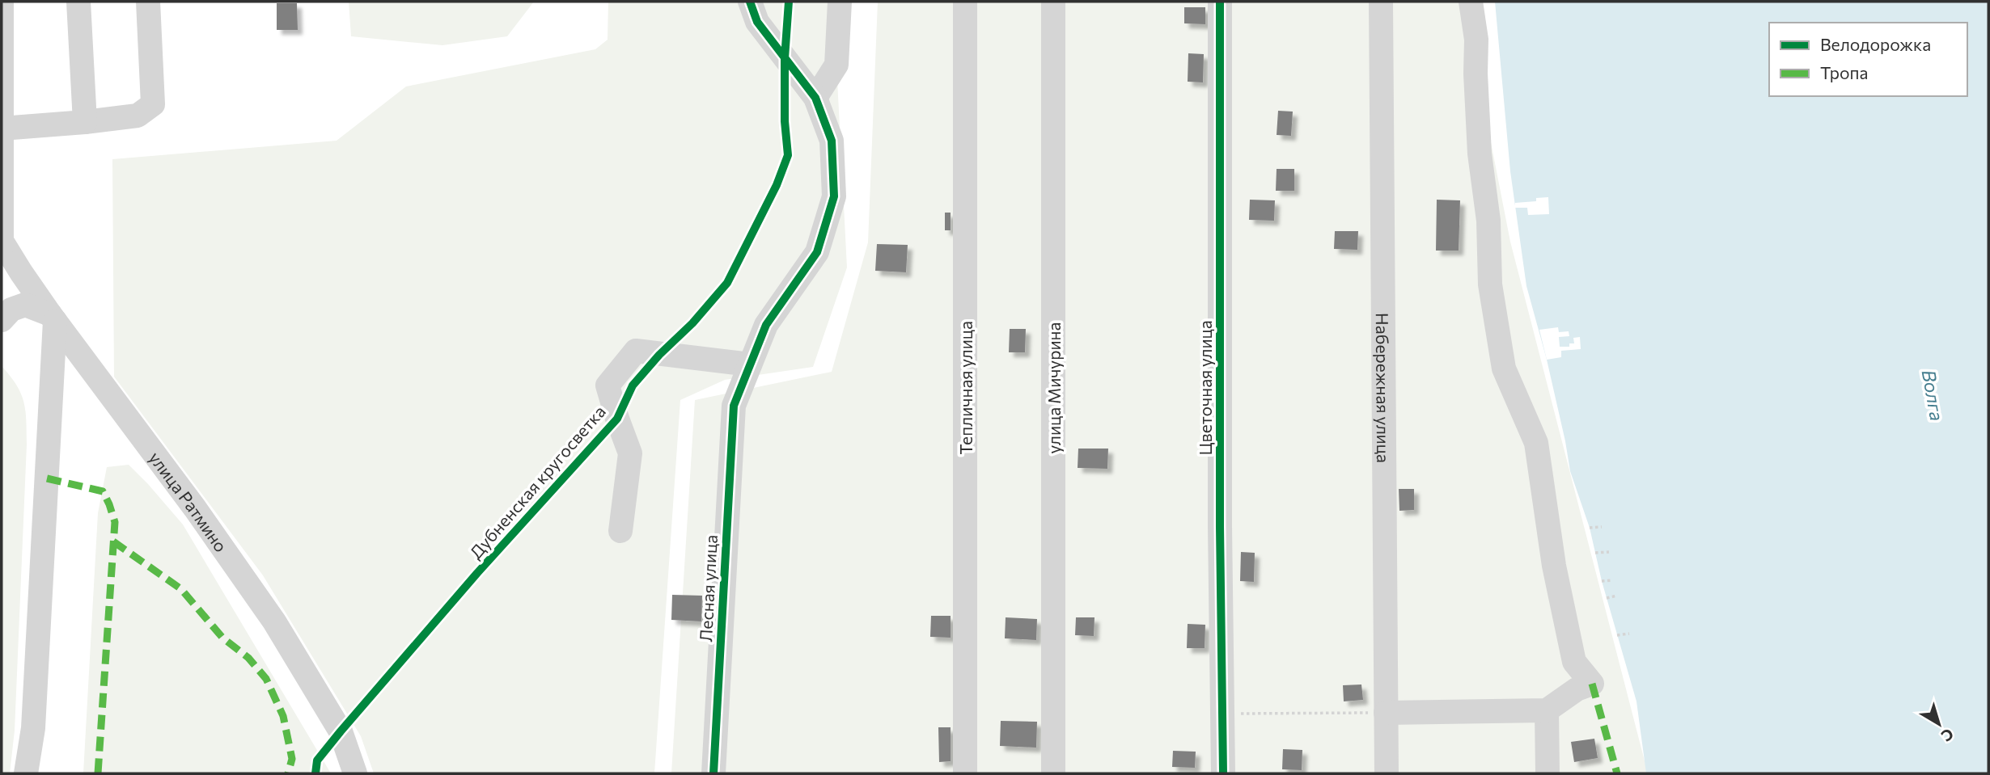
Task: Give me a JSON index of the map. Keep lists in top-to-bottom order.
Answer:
{
  "streets": {
    "street": [
      "Набережная улица",
      "Тепличная улица",
      "улица Мичурина",
      "Цветочная улица",
      "улица Ратмино",
      "Лесная улица"
    ],
    "cycle path": ["Дубненская кругосветка"]
  },
  "water": ["Волга"],
  "legend": ["Велодорожка", "Тропа"],
  "north": "bottom right"
}
